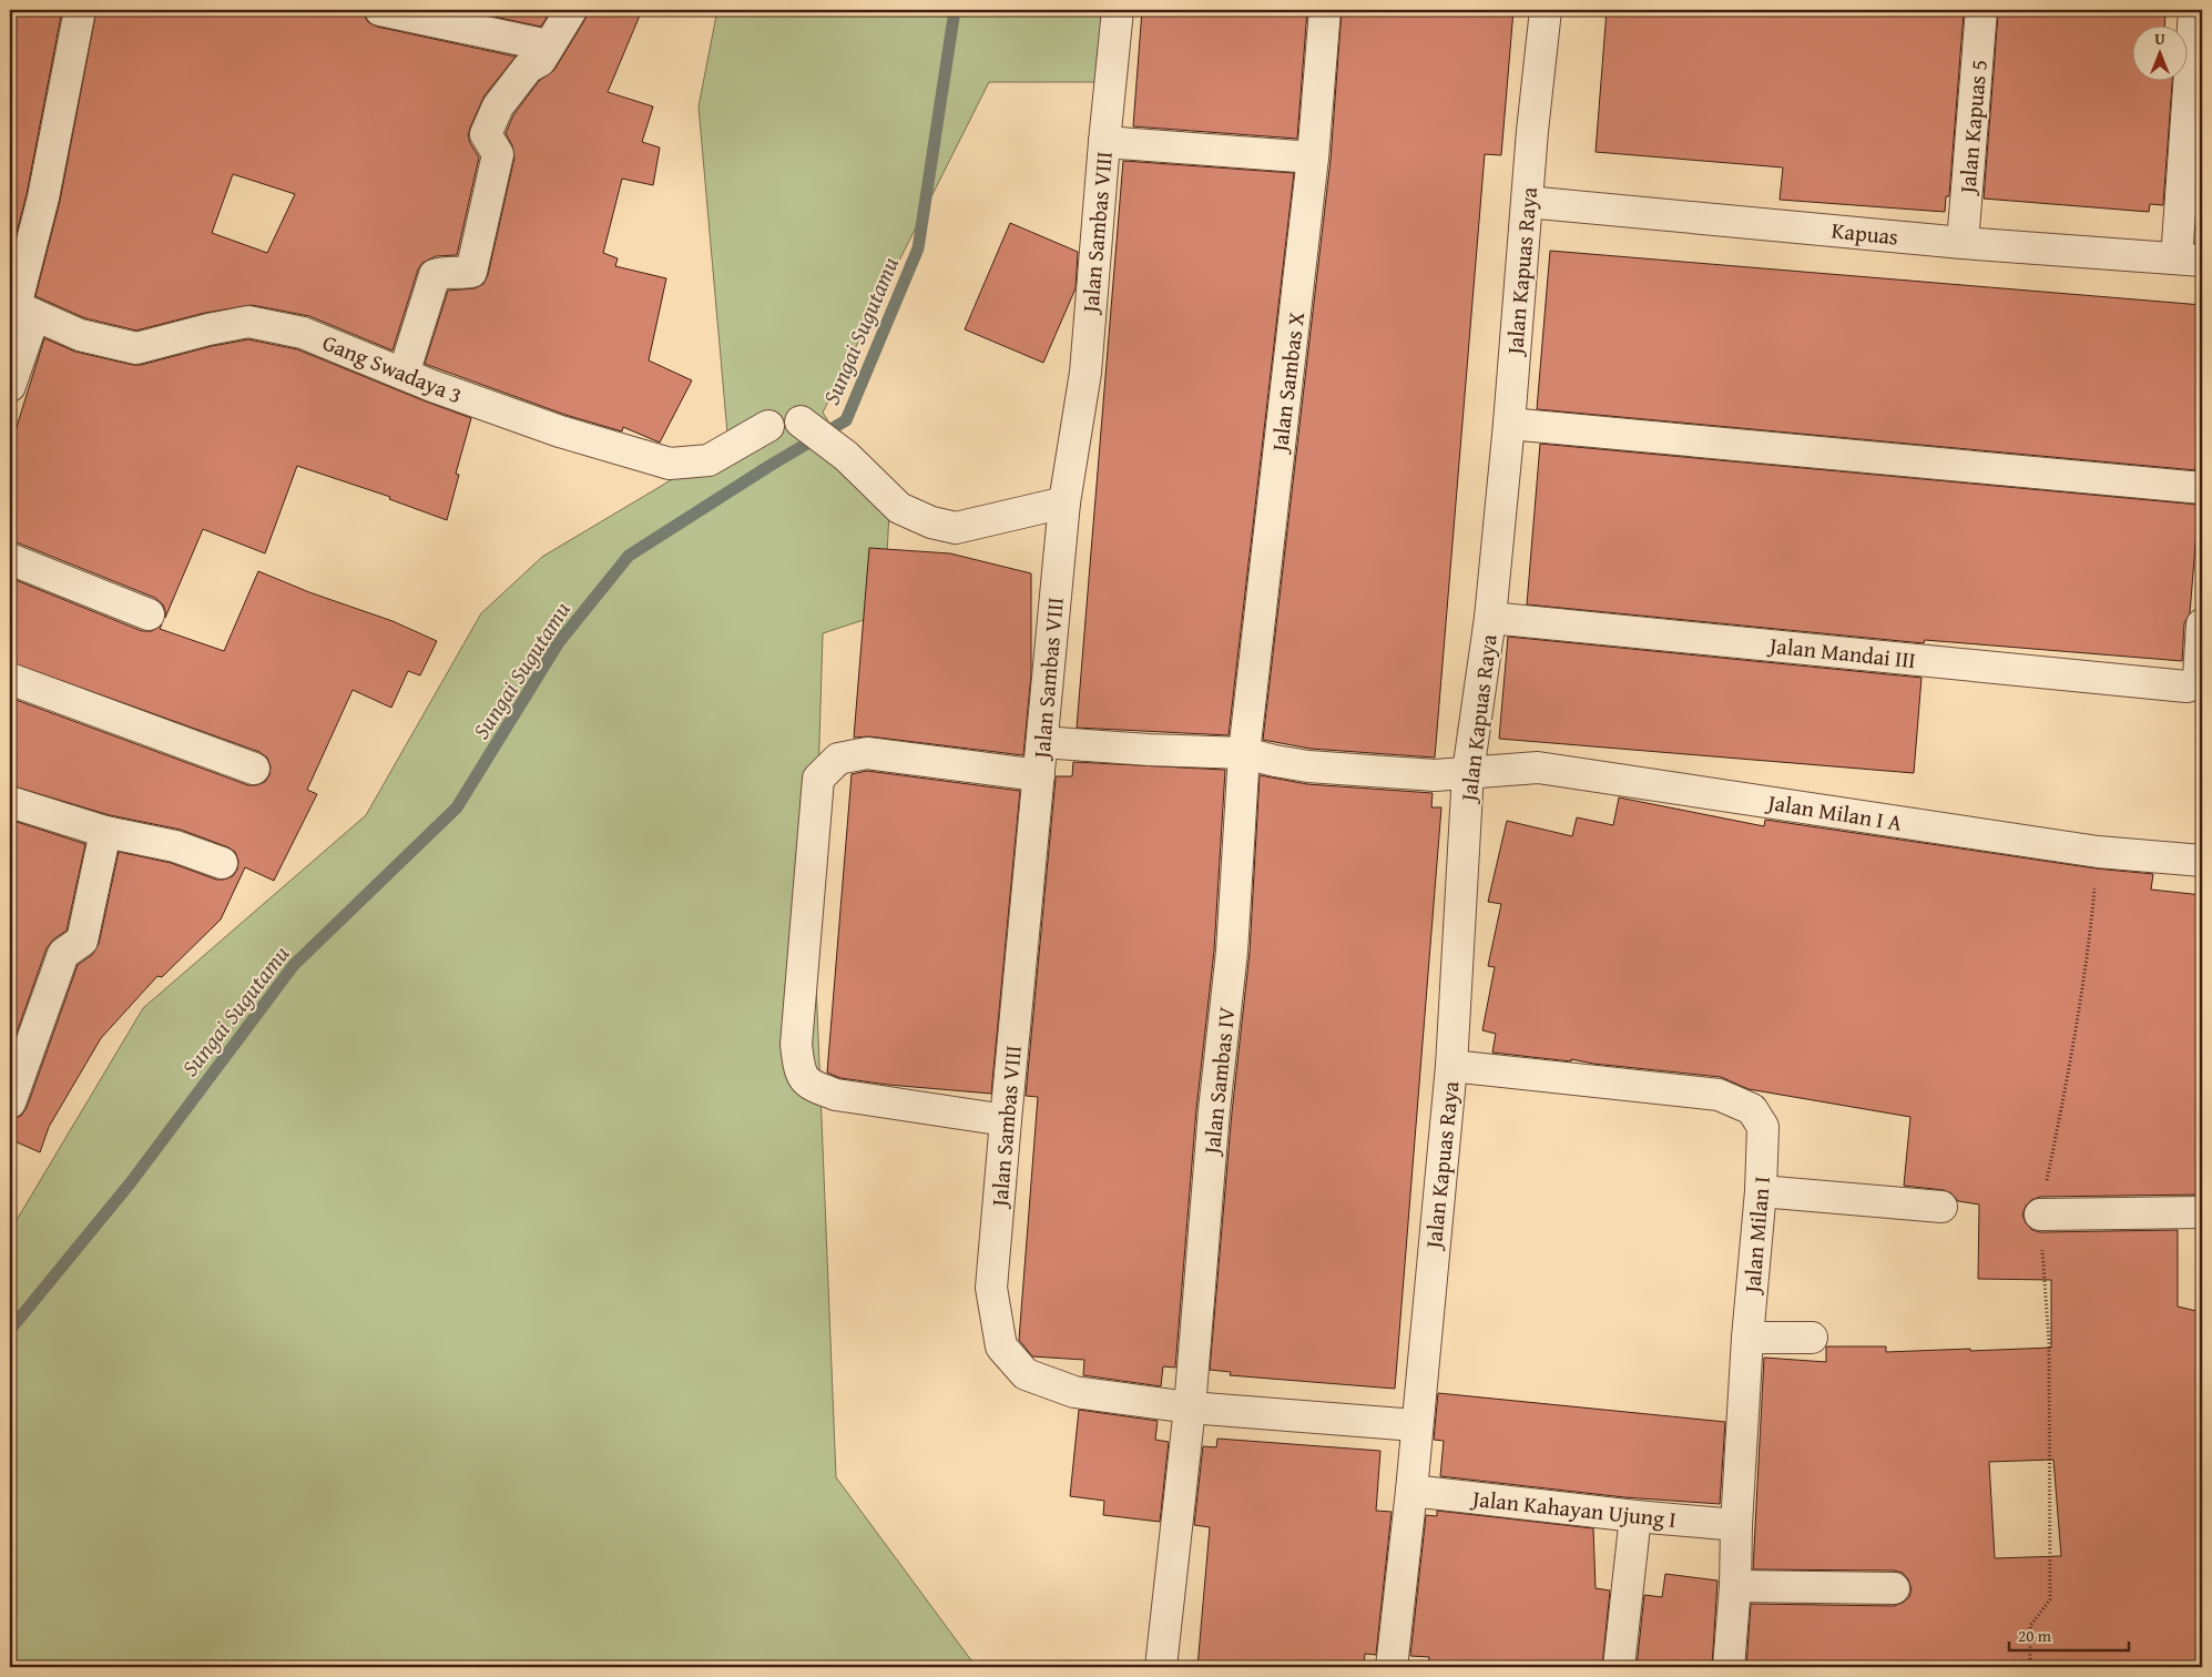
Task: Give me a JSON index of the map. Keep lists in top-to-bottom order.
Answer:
{
  "streets": {
    "street": [
      "Jalan Kapuas 5",
      "Jalan Sambas VIII",
      "Kapuas",
      "Jalan Kapuas Raya",
      "Gang Swadaya 3",
      "Jalan Sambas X",
      "Jalan Mandai III",
      "Jalan Milan I A",
      "Jalan Sambas IV",
      "Jalan Milan I",
      "Jalan Kahayan Ujung I"
    ]
  },
  "crossings": [
    ["Jalan Kapuas 5", "Kapuas"],
    ["Jalan Sambas VIII", "Jalan Milan I A"],
    ["Jalan Sambas VIII", "Jalan Sambas IV"],
    ["Kapuas", "Jalan Kapuas Raya"],
    ["Jalan Kapuas Raya", "Jalan Mandai III"],
    ["Jalan Kapuas Raya", "Jalan Milan I A"],
    ["Jalan Kapuas Raya", "Jalan Milan I"],
    ["Jalan Kapuas Raya", "Jalan Kahayan Ujung I"],
    ["Jalan Sambas X", "Jalan Milan I A"],
    ["Jalan Sambas X", "Jalan Sambas IV"],
    ["Jalan Milan I A", "Jalan Sambas IV"],
    ["Jalan Milan I", "Jalan Kahayan Ujung I"]
  ],
  "water": ["Sungai Sugutamu"],
  "scale_bar": "20 m",
  "north": "top"
}
